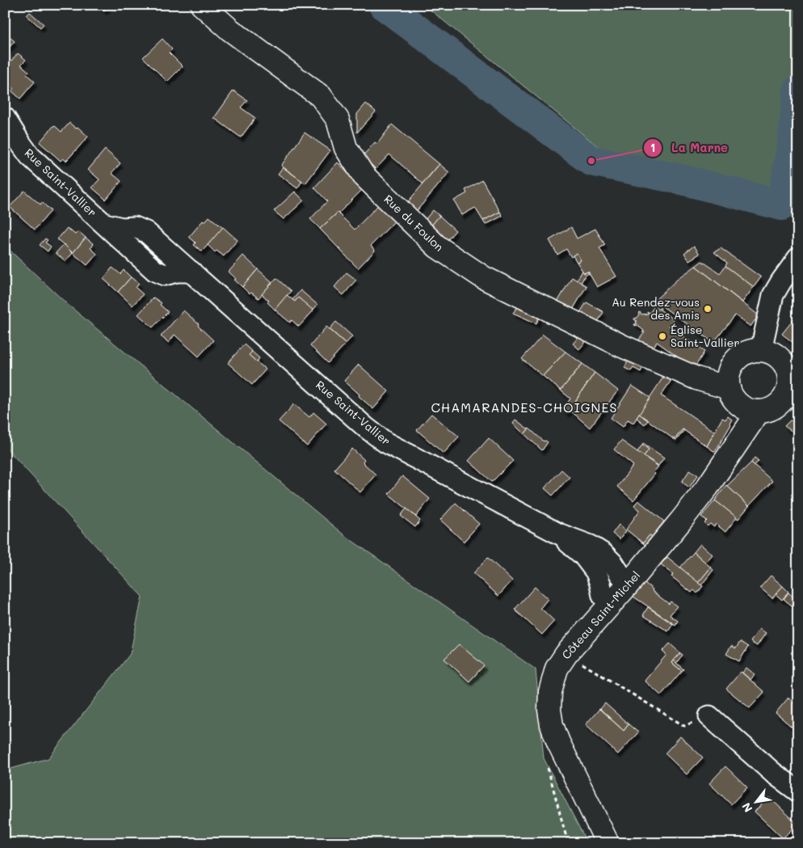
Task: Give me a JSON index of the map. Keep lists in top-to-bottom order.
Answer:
{
  "streets": {
    "street": ["Rue Saint-Vallier", "Rue du Foulon", "Côteau Saint-Michel"]
  },
  "crossings": [
    ["Rue Saint-Vallier", "Côteau Saint-Michel"],
    ["Rue du Foulon", "Côteau Saint-Michel"]
  ],
  "districts": ["CHAMARANDES-CHOIGNES"],
  "places": ["La Marne", "Au Rendez-vous des Amis", "Église Saint-Vallier"],
  "north": "bottom left"
}
